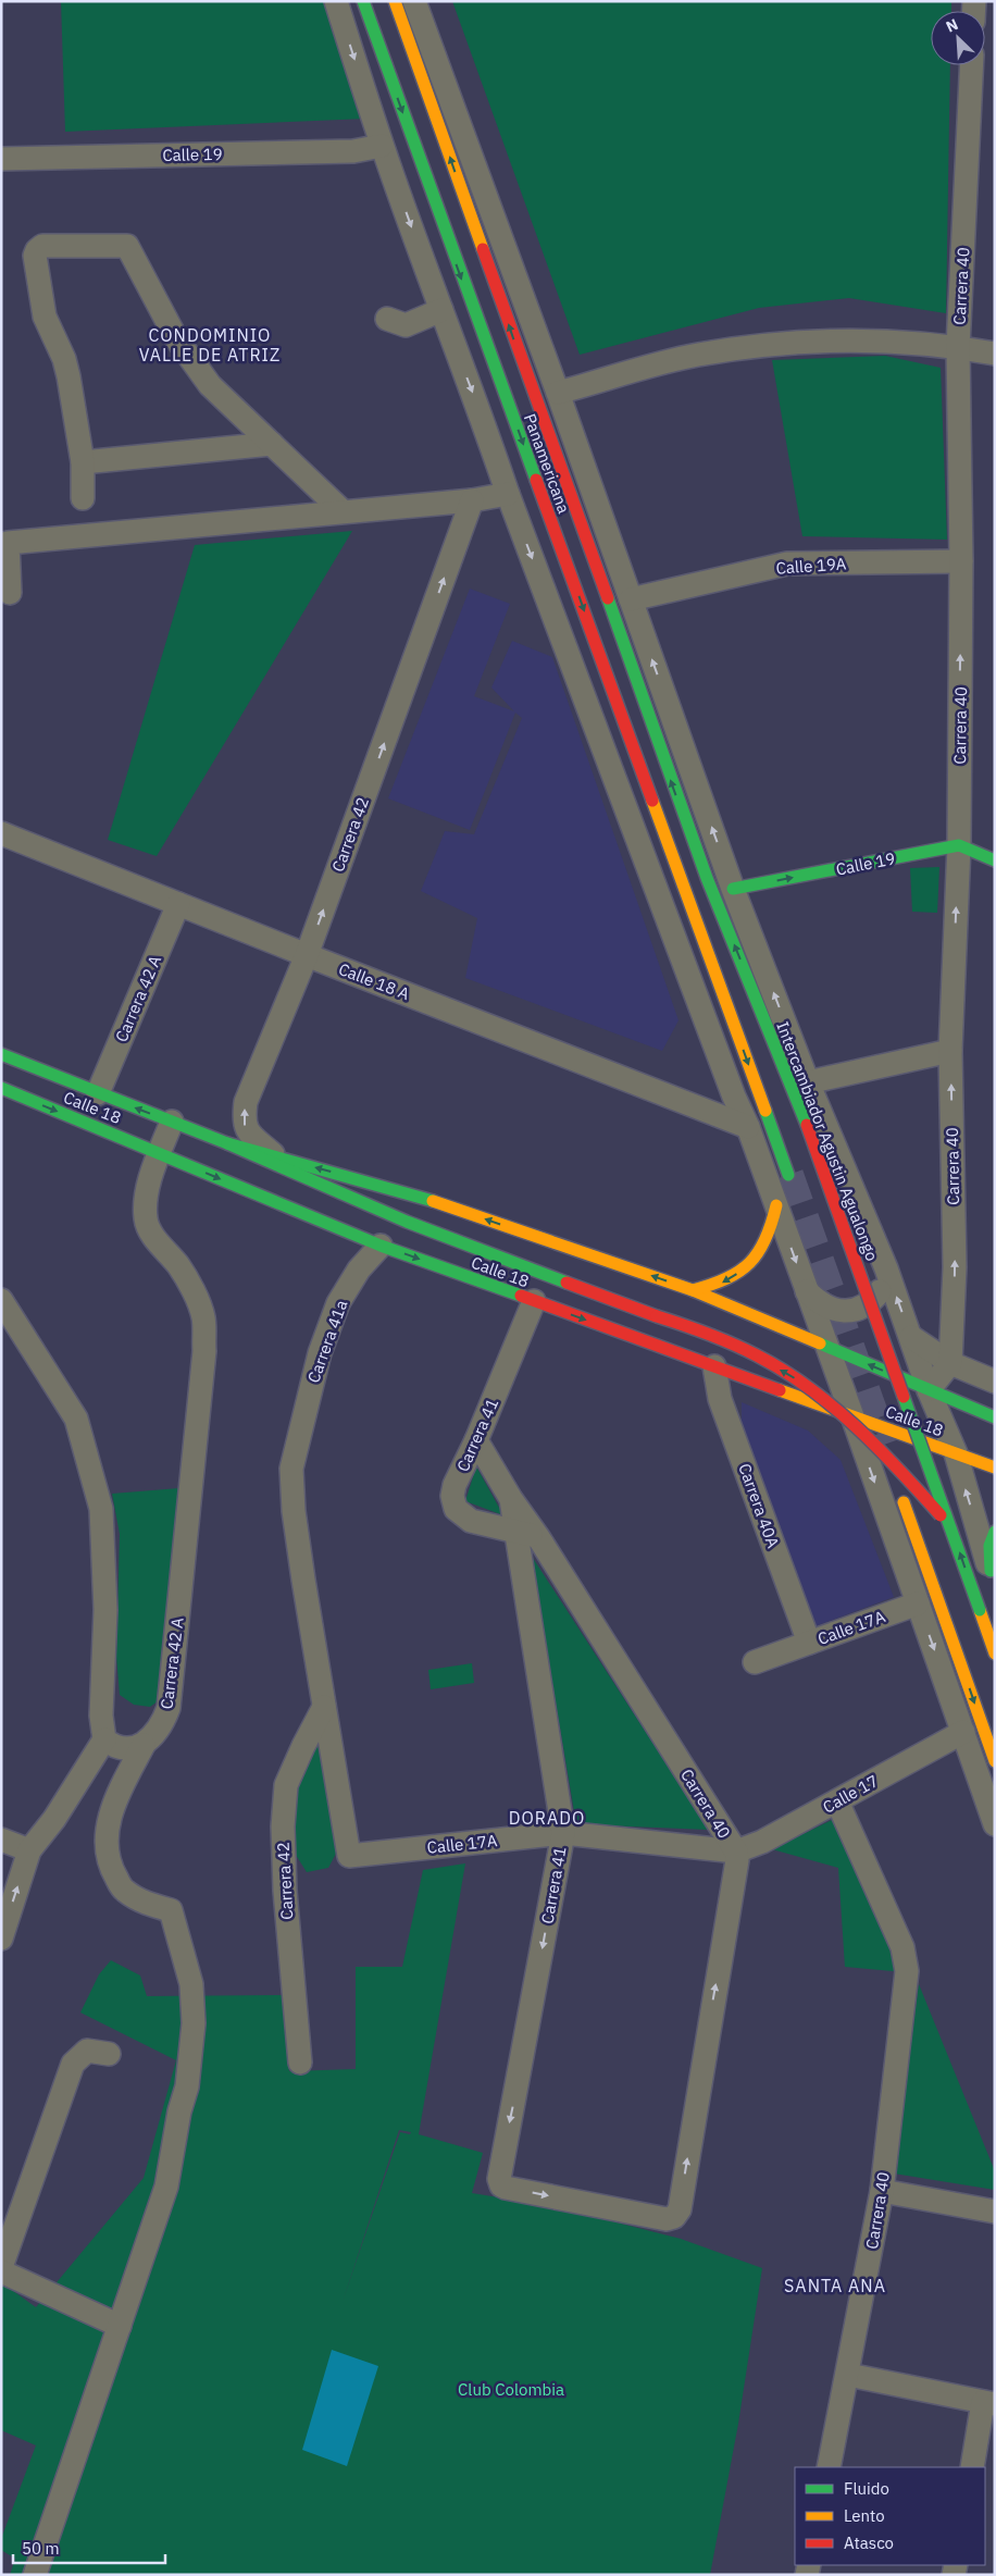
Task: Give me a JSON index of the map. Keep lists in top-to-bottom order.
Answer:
{
  "streets": {
    "main road": [
      "Calle 19",
      "Panamericana",
      "Calle 18",
      "Intercambiador Agustin Agualongo"
    ],
    "street": [
      "Carrera 40",
      "Calle 19A",
      "Carrera 42",
      "Calle 18 A",
      "Carrera 42 A",
      "Carrera 41a",
      "Carrera 41",
      "Carrera 40A",
      "Calle 17A",
      "Calle 17"
    ]
  },
  "crossings": [
    ["Calle 19", "Carrera 40"],
    ["Carrera 40", "Calle 19A"],
    ["Carrera 40", "Carrera 41"],
    ["Carrera 40", "Calle 17A"],
    ["Carrera 40", "Calle 17"],
    ["Carrera 42", "Calle 18 A"],
    ["Carrera 42", "Calle 18"],
    ["Carrera 42", "Carrera 41a"],
    ["Carrera 42", "Calle 17A"],
    ["Calle 18 A", "Carrera 42 A"],
    ["Carrera 42 A", "Calle 18"],
    ["Calle 18", "Carrera 41a"],
    ["Calle 18", "Carrera 41"],
    ["Calle 18", "Carrera 40A"],
    ["Carrera 41a", "Calle 17A"],
    ["Carrera 41", "Calle 17A"],
    ["Carrera 40A", "Calle 17A"],
    ["Calle 17A", "Calle 17"]
  ],
  "one_way": [
    "Calle 19",
    "Panamericana",
    "Carrera 42",
    "Intercambiador Agustin Agualongo"
  ],
  "districts": ["CONDOMINIO VALLE DE ATRIZ", "DORADO", "SANTA ANA"],
  "parks": ["Club Colombia"],
  "legend": ["Fluido", "Lento", "Atasco"],
  "scale_bar": "50 m",
  "north": "top left"
}
